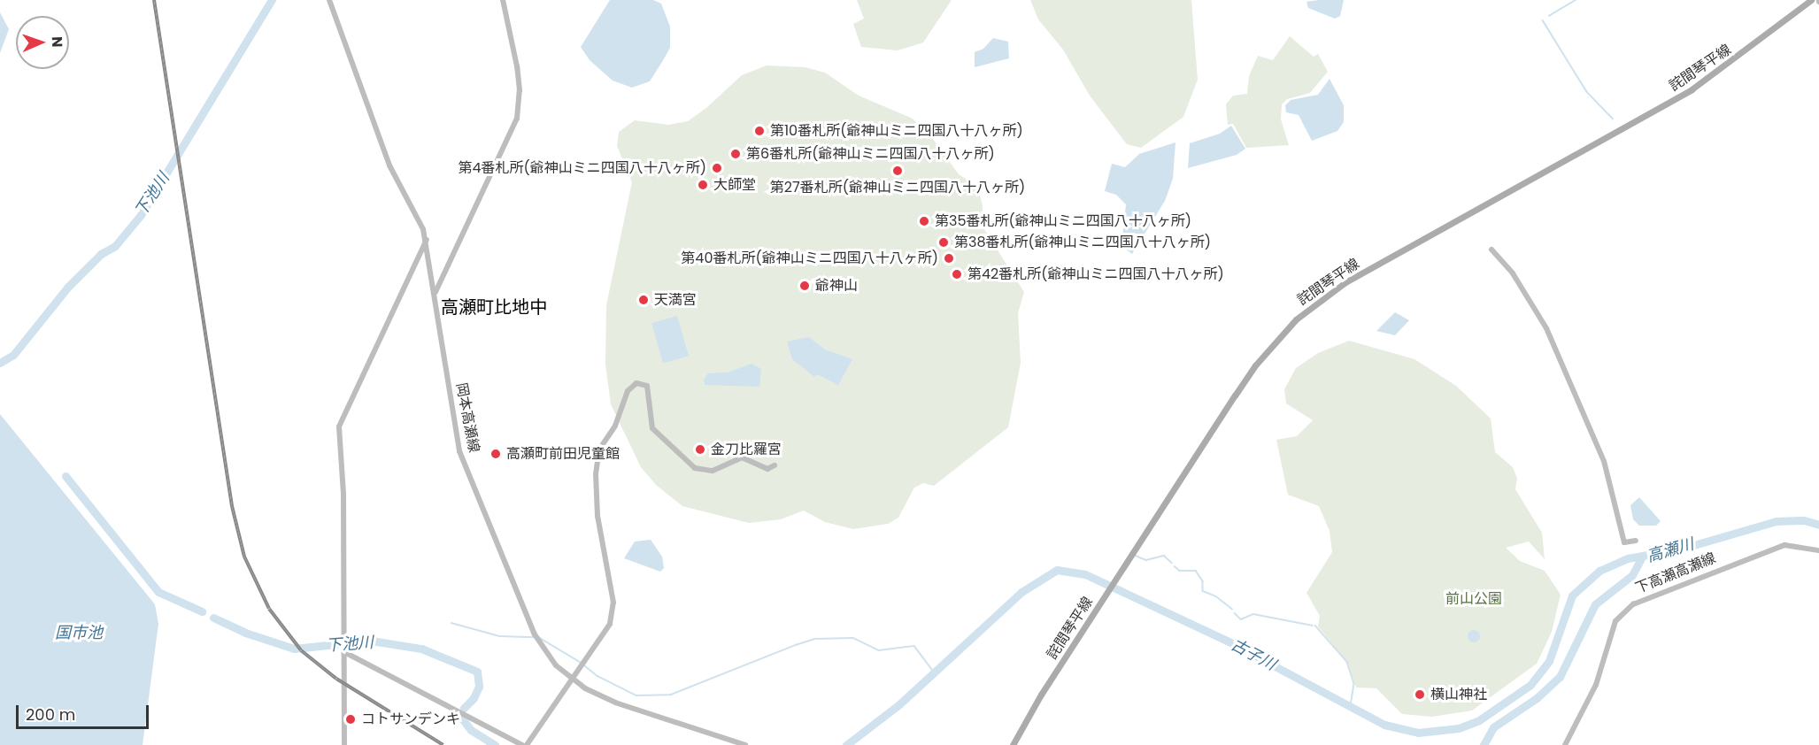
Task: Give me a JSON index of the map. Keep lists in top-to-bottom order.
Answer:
{
  "streets": {
    "main road": ["詫間琴平線"],
    "street": ["岡本高瀬線", "下高瀬高瀬線"]
  },
  "districts": ["高瀬町比地中"],
  "water": [
    "下池川",
    "高瀬川",
    "国市池",
    "古子川"
  ],
  "parks": ["前山公園"],
  "places": [
    "第10番札所(爺神山ミニ四国八十八ヶ所)",
    "第6番札所(爺神山ミニ四国八十八ヶ所)",
    "第4番札所(爺神山ミニ四国八十八ヶ所)",
    "第27番札所(爺神山ミニ四国八十八ヶ所)",
    "大師堂",
    "第35番札所(爺神山ミニ四国八十八ヶ所)",
    "第38番札所(爺神山ミニ四国八十八ヶ所)",
    "第40番札所(爺神山ミニ四国八十八ヶ所)",
    "第42番札所(爺神山ミニ四国八十八ヶ所)",
    "爺神山",
    "天満宮",
    "金刀比羅宮",
    "高瀬町前田児童館",
    "横山神社",
    "コトサンデンキ"
  ],
  "scale_bar": "200 m",
  "north": "right"
}
